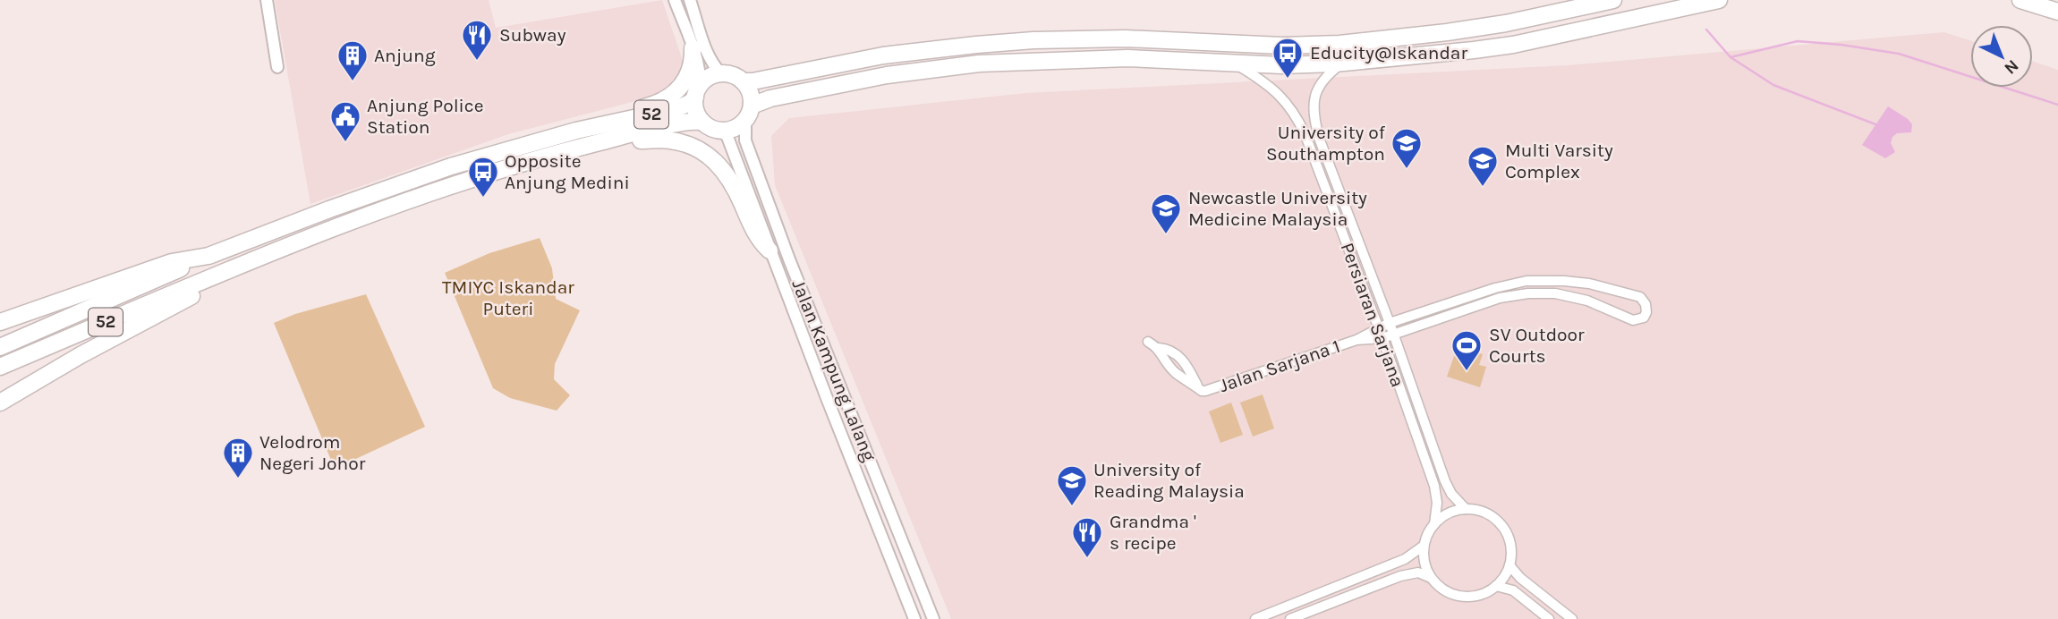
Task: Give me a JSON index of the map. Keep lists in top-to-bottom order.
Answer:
{
  "streets": {
    "highway": ["52"],
    "main road": ["Jalan Kampung Lalang"],
    "street": ["Persiaran Sarjana", "Jalan Sarjana 1"]
  },
  "crossings": [
    ["52", "Jalan Kampung Lalang"]
  ],
  "parks": ["TMIYC Iskandar Puteri"],
  "places": {
    "restaurant": ["Subway", "Grandma ' s recipe"],
    "bus stop": ["Educity@Iskandar", "Opposite Anjung Medini"],
    "building": ["Anjung", "Velodrom Negeri Johor"],
    "public building": ["Anjung Police Station"],
    "school or university": [
      "University of Southampton",
      "Multi Varsity Complex",
      "Newcastle University Medicine Malaysia",
      "University of Reading Malaysia"
    ],
    "sports": ["SV Outdoor Courts"]
  },
  "north": "bottom right"
}
